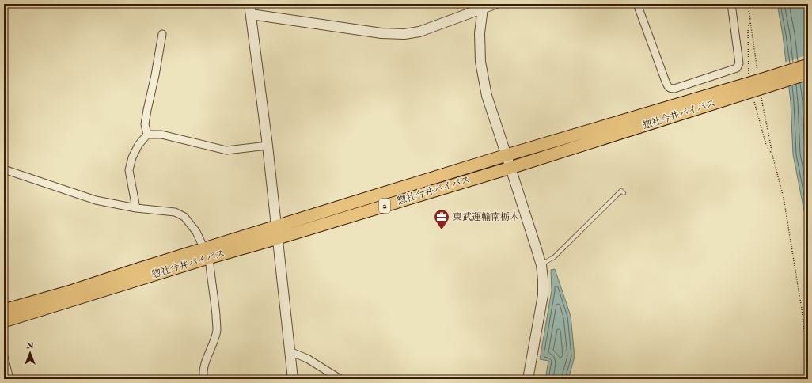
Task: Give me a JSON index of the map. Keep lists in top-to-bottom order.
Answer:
{
  "streets": {
    "main road": ["惣社今井バイパス", "2"]
  },
  "places": {
    "office": ["東武運輸南栃木"]
  },
  "north": "top"
}
